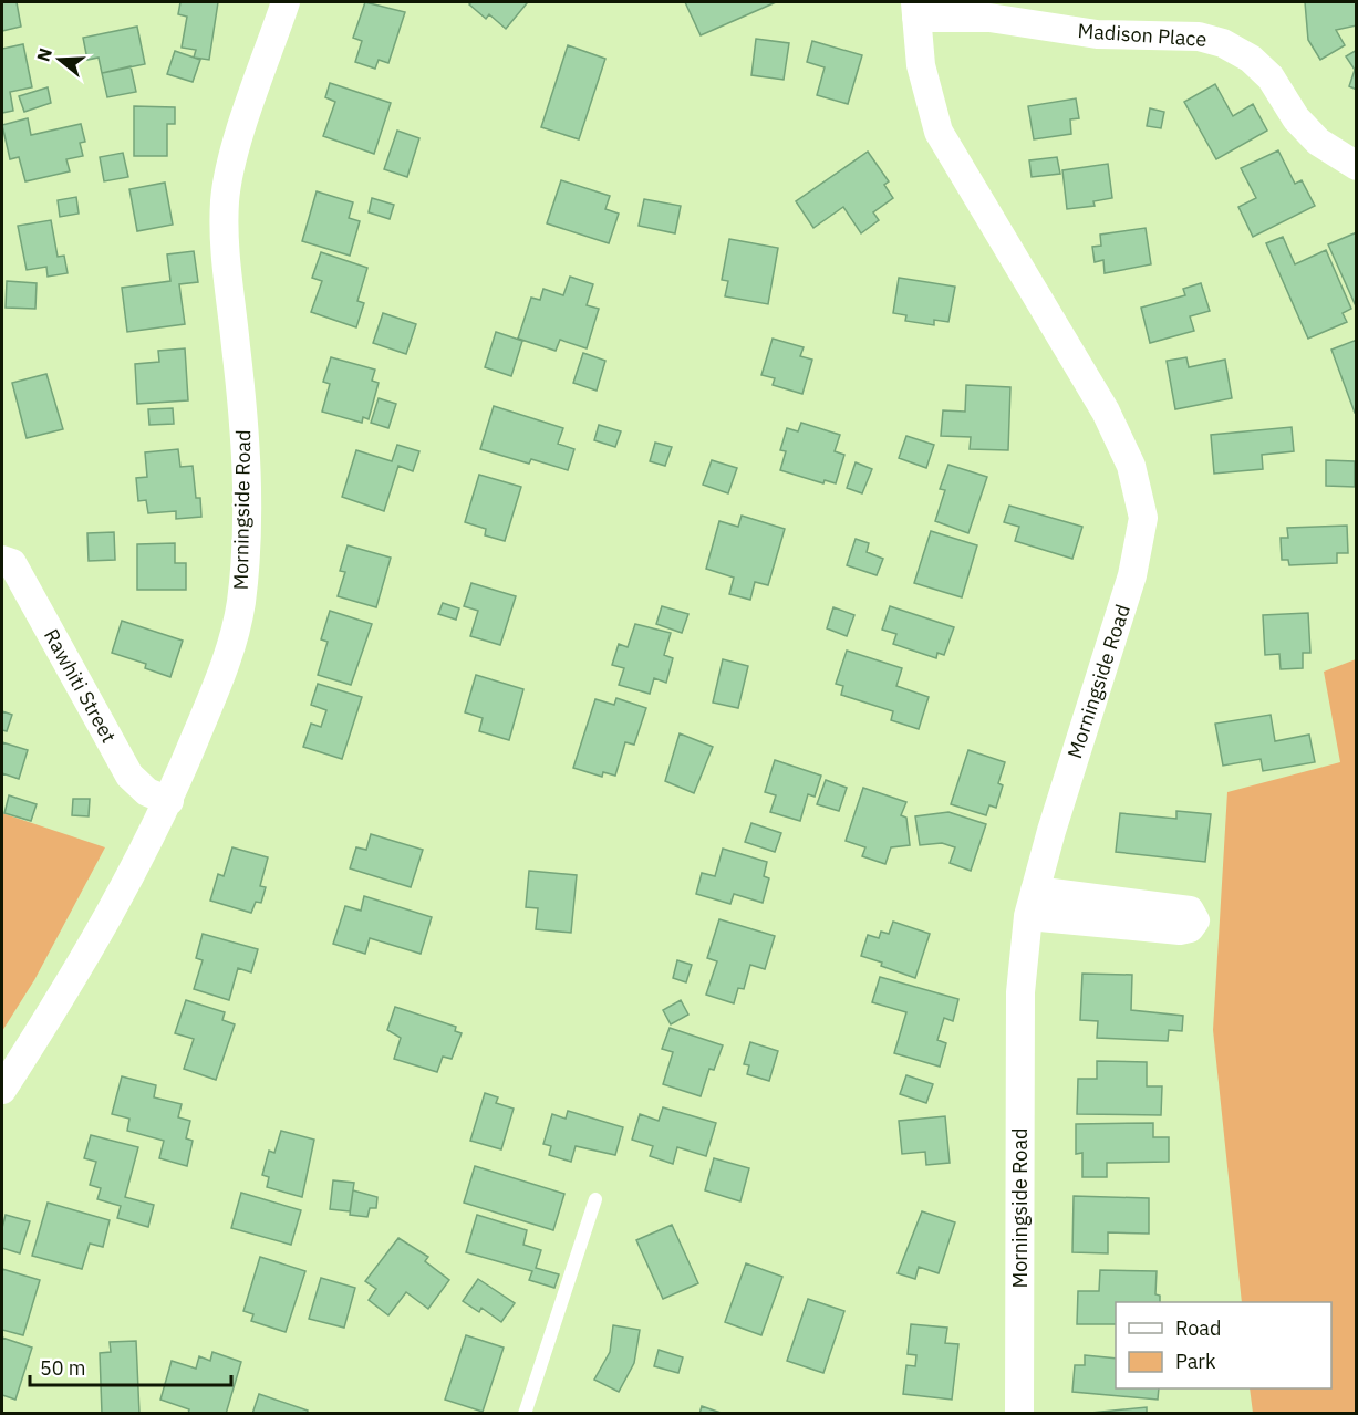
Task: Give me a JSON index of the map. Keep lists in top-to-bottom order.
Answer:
{
  "streets": {
    "street": ["Madison Place", "Morningside Road", "Rawhiti Street"]
  },
  "crossings": [
    ["Madison Place", "Morningside Road"],
    ["Morningside Road", "Rawhiti Street"]
  ],
  "legend": ["Road", "Park"],
  "scale_bar": "50 m",
  "north": "left"
}
